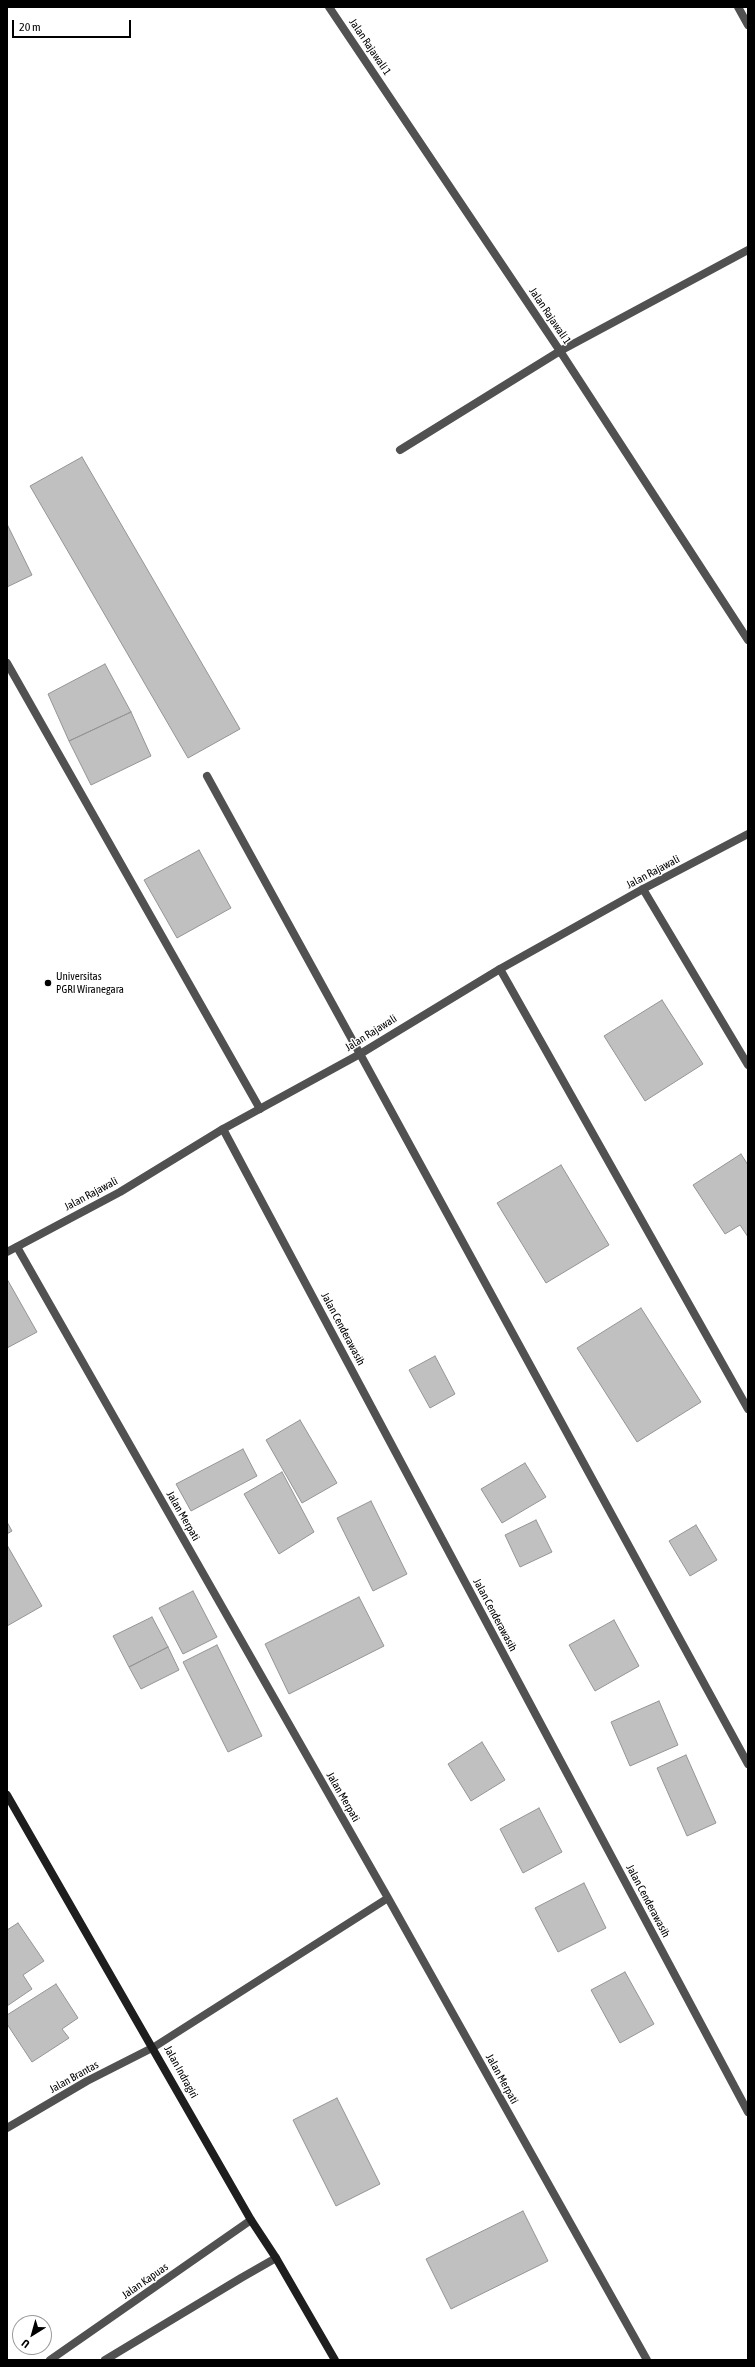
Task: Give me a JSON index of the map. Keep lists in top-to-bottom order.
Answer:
{
  "streets": {
    "main road": ["Jalan Indragiri"],
    "street": [
      "Jalan Rajawali 1",
      "Jalan Rajawali",
      "Jalan Cenderawasih",
      "Jalan Merpati",
      "Jalan Brantas",
      "Jalan Kapuas"
    ]
  },
  "crossings": [
    ["Jalan Rajawali", "Jalan Cenderawasih"],
    ["Jalan Rajawali", "Jalan Merpati"],
    ["Jalan Merpati", "Jalan Brantas"],
    ["Jalan Indragiri", "Jalan Brantas"],
    ["Jalan Indragiri", "Jalan Kapuas"]
  ],
  "places": ["Universitas PGRI Wiranegara"],
  "scale_bar": "20 m",
  "north": "bottom left"
}
